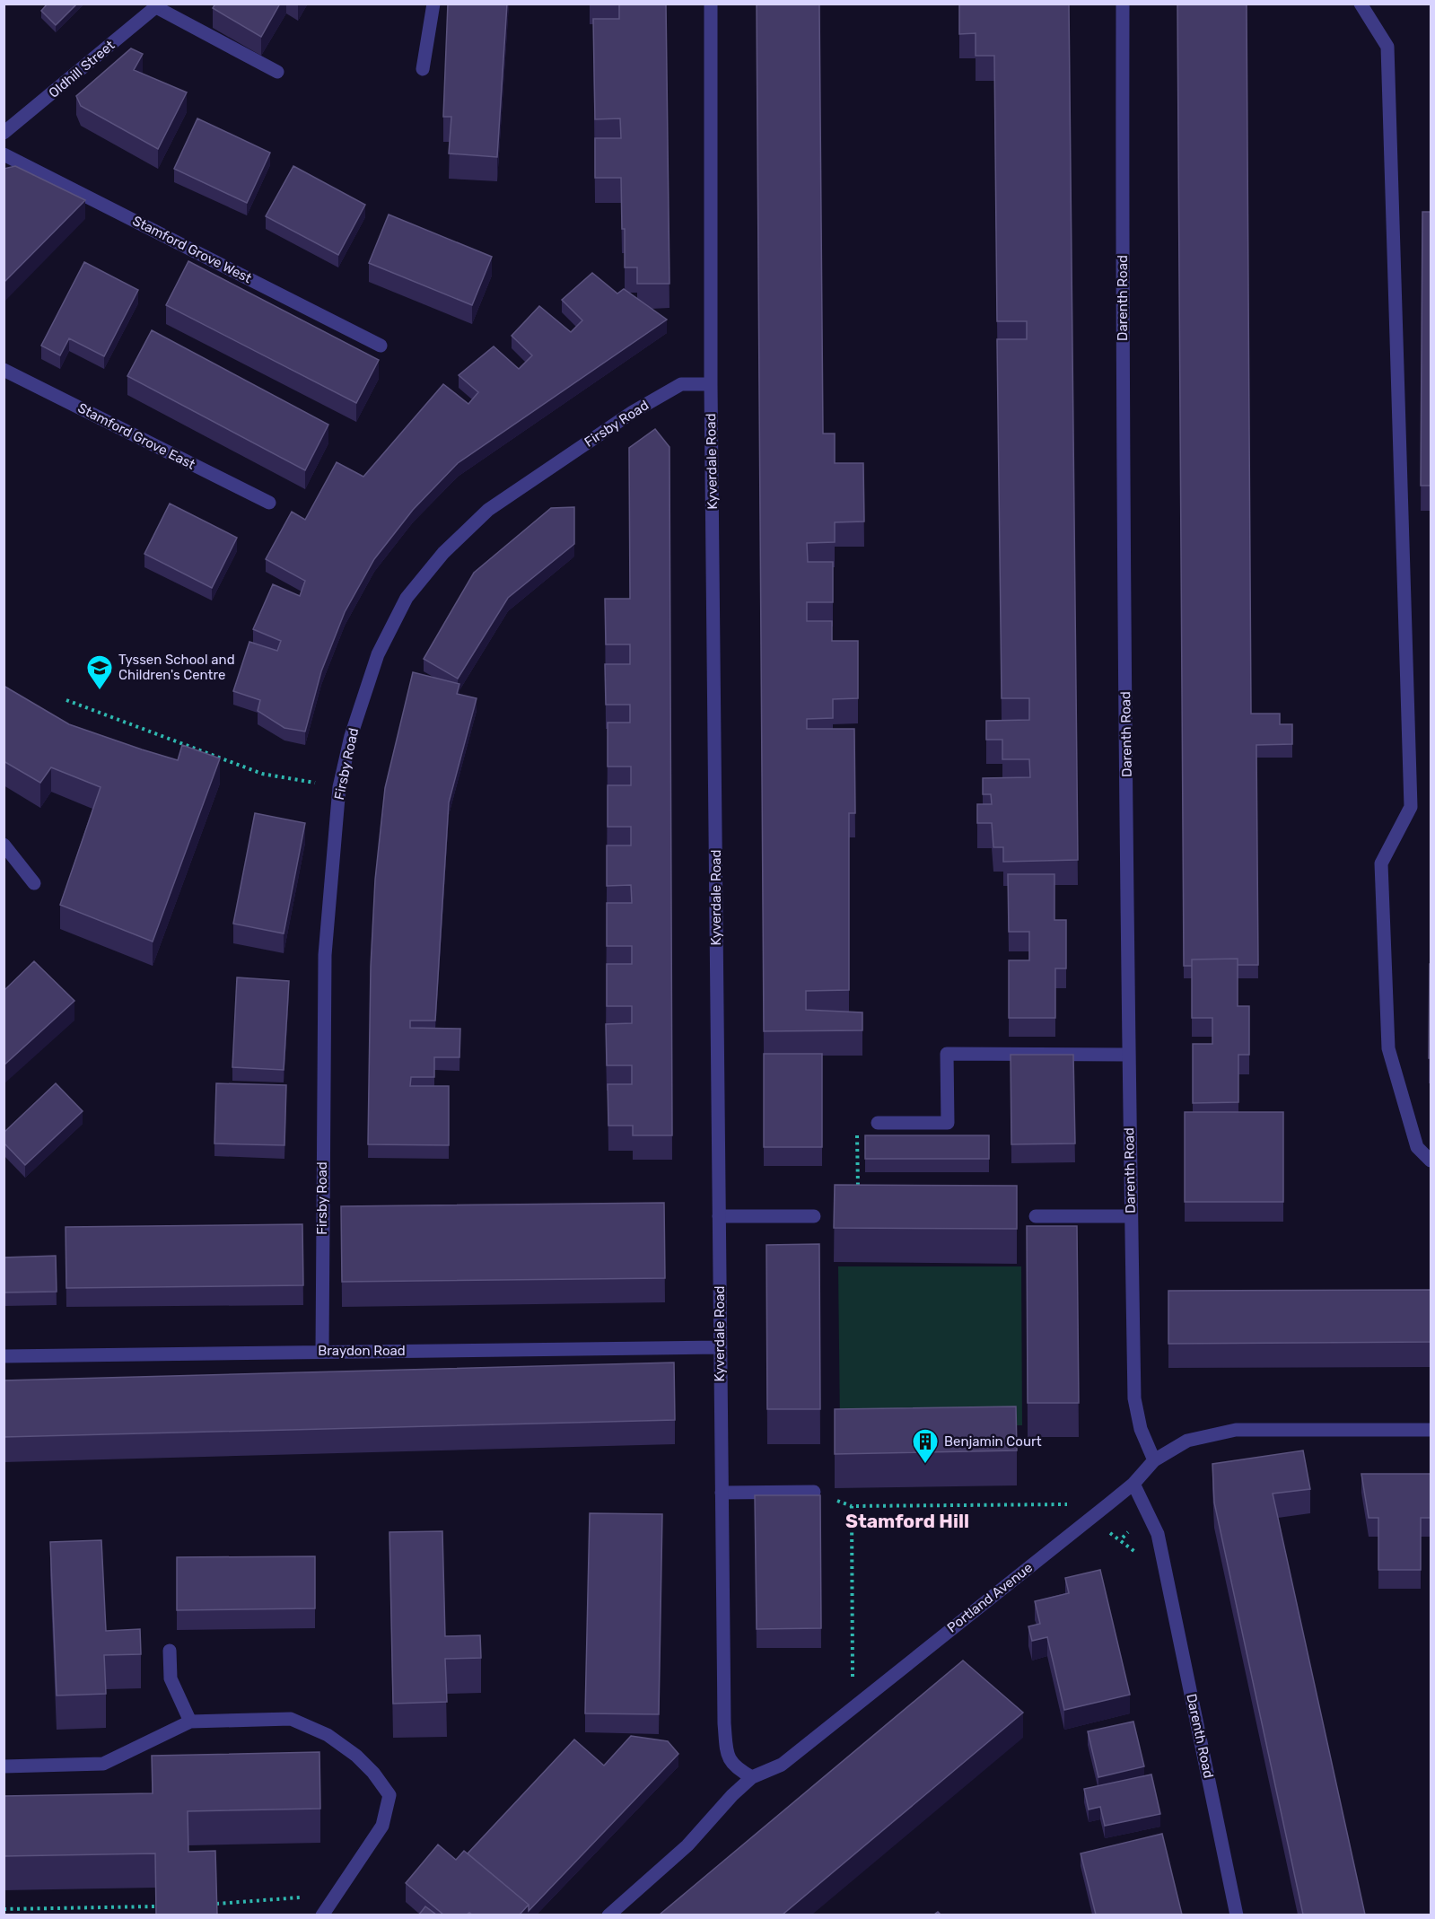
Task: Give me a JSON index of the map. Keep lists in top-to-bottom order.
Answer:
{
  "streets": {
    "street": [
      "Oldhill Street",
      "Stamford Grove West",
      "Darenth Road",
      "Firsby Road",
      "Stamford Grove East",
      "Kyverdale Road",
      "Braydon Road",
      "Portland Avenue"
    ]
  },
  "crossings": [
    ["Darenth Road", "Portland Avenue"],
    ["Firsby Road", "Kyverdale Road"],
    ["Firsby Road", "Braydon Road"],
    ["Kyverdale Road", "Braydon Road"],
    ["Kyverdale Road", "Portland Avenue"]
  ],
  "districts": ["Stamford Hill"],
  "places": {
    "school or university": ["Tyssen School and Children's Centre"],
    "building": ["Benjamin Court"]
  }
}
